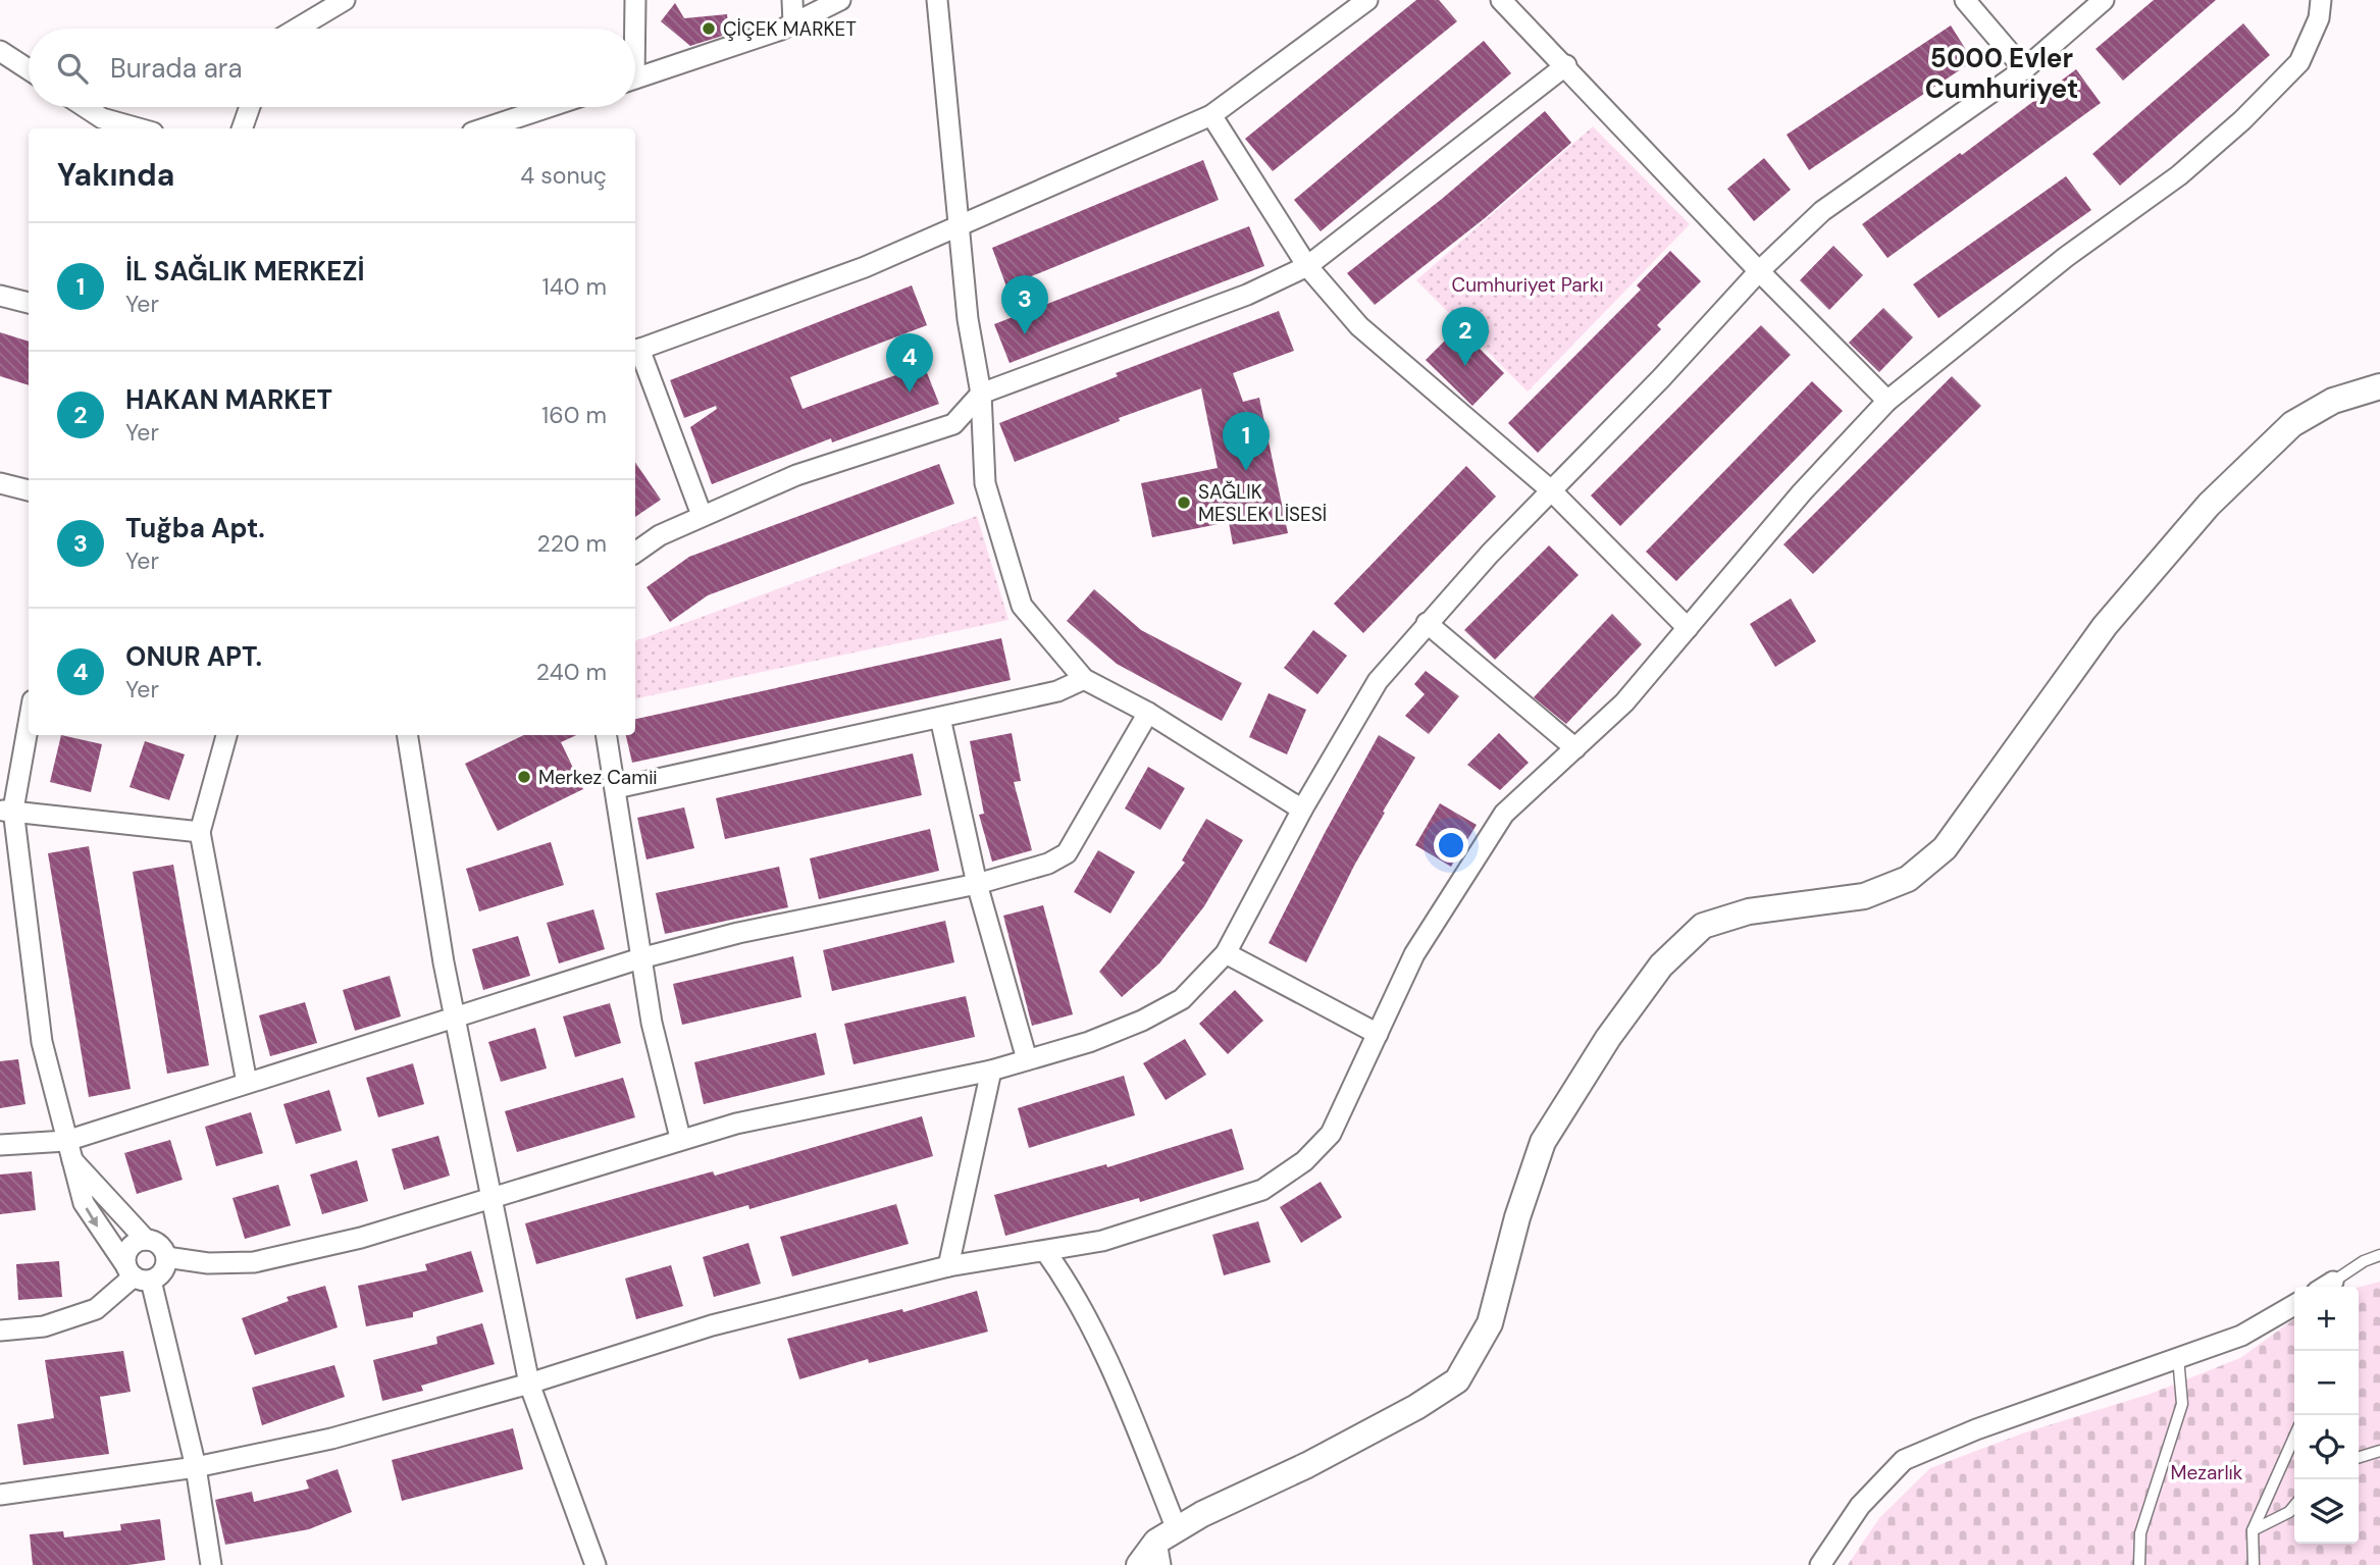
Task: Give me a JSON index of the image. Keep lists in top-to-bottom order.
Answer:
{
  "districts": ["5000 Evler Cumhuriyet"],
  "parks": ["Cumhuriyet Parkı", "Mezarlık"],
  "places": ["ÇİÇEK MARKET", "SAĞLIK MESLEK LİSESİ", "Merkez Camii"],
  "page": {
    "search": "Burada ara",
    "heading": ["Yakında", "4 sonuç"],
    "list": [
      {
        "mark": "1",
        "name": "İL SAĞLIK MERKEZİ",
        "note": "Yer",
        "value": "140 m"
      },
      {
        "mark": "2",
        "name": "HAKAN MARKET",
        "note": "Yer",
        "value": "160 m"
      },
      {
        "mark": "3",
        "name": "Tuğba Apt.",
        "note": "Yer",
        "value": "220 m"
      },
      {
        "mark": "4",
        "name": "ONUR APT.",
        "note": "Yer",
        "value": "240 m"
      }
    ],
    "pins": [
      "3",
      "2",
      "4",
      "1"
    ],
    "map_buttons": ["+", "−"]
  }
}
